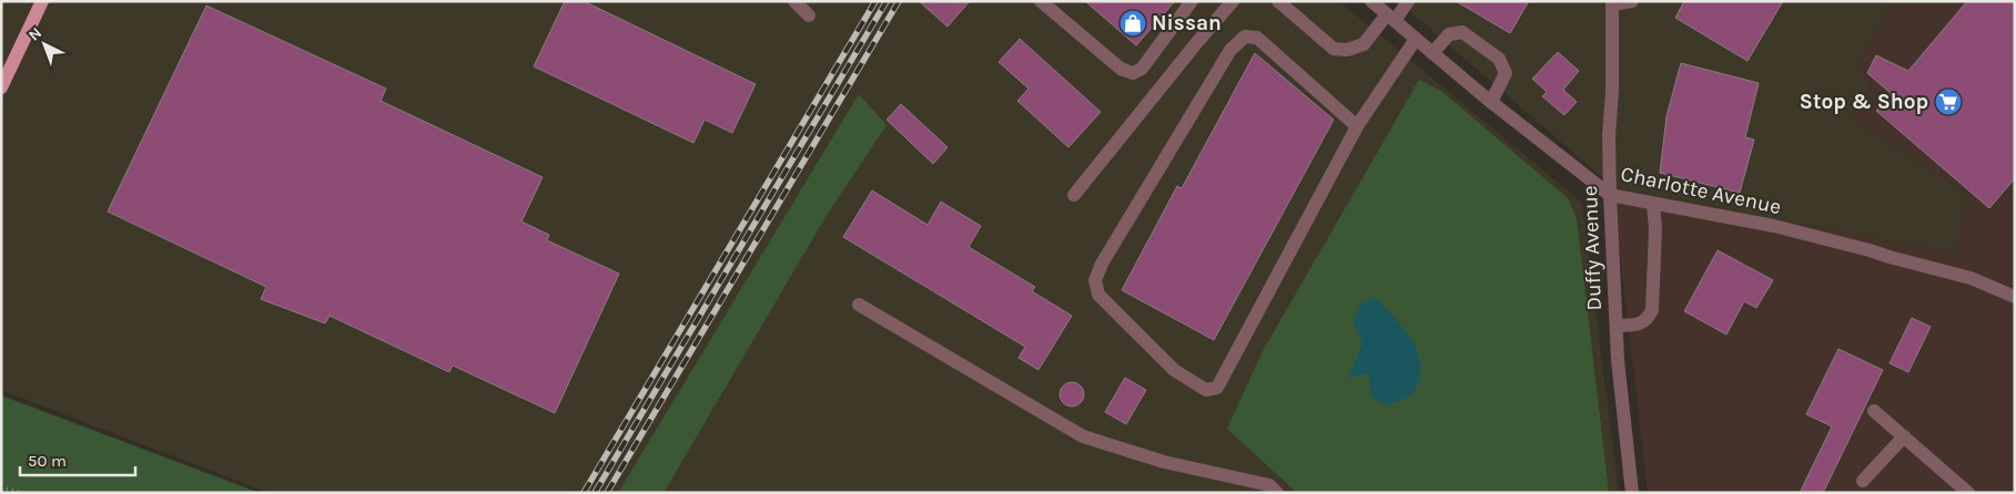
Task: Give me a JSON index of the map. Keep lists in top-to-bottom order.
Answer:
{
  "streets": {
    "street": ["Charlotte Avenue", "Duffy Avenue"]
  },
  "crossings": [
    ["Charlotte Avenue", "Duffy Avenue"]
  ],
  "places": {
    "shop": ["Nissan"],
    "supermarket": ["Stop & Shop"]
  },
  "scale_bar": "50 m",
  "north": "top left"
}
